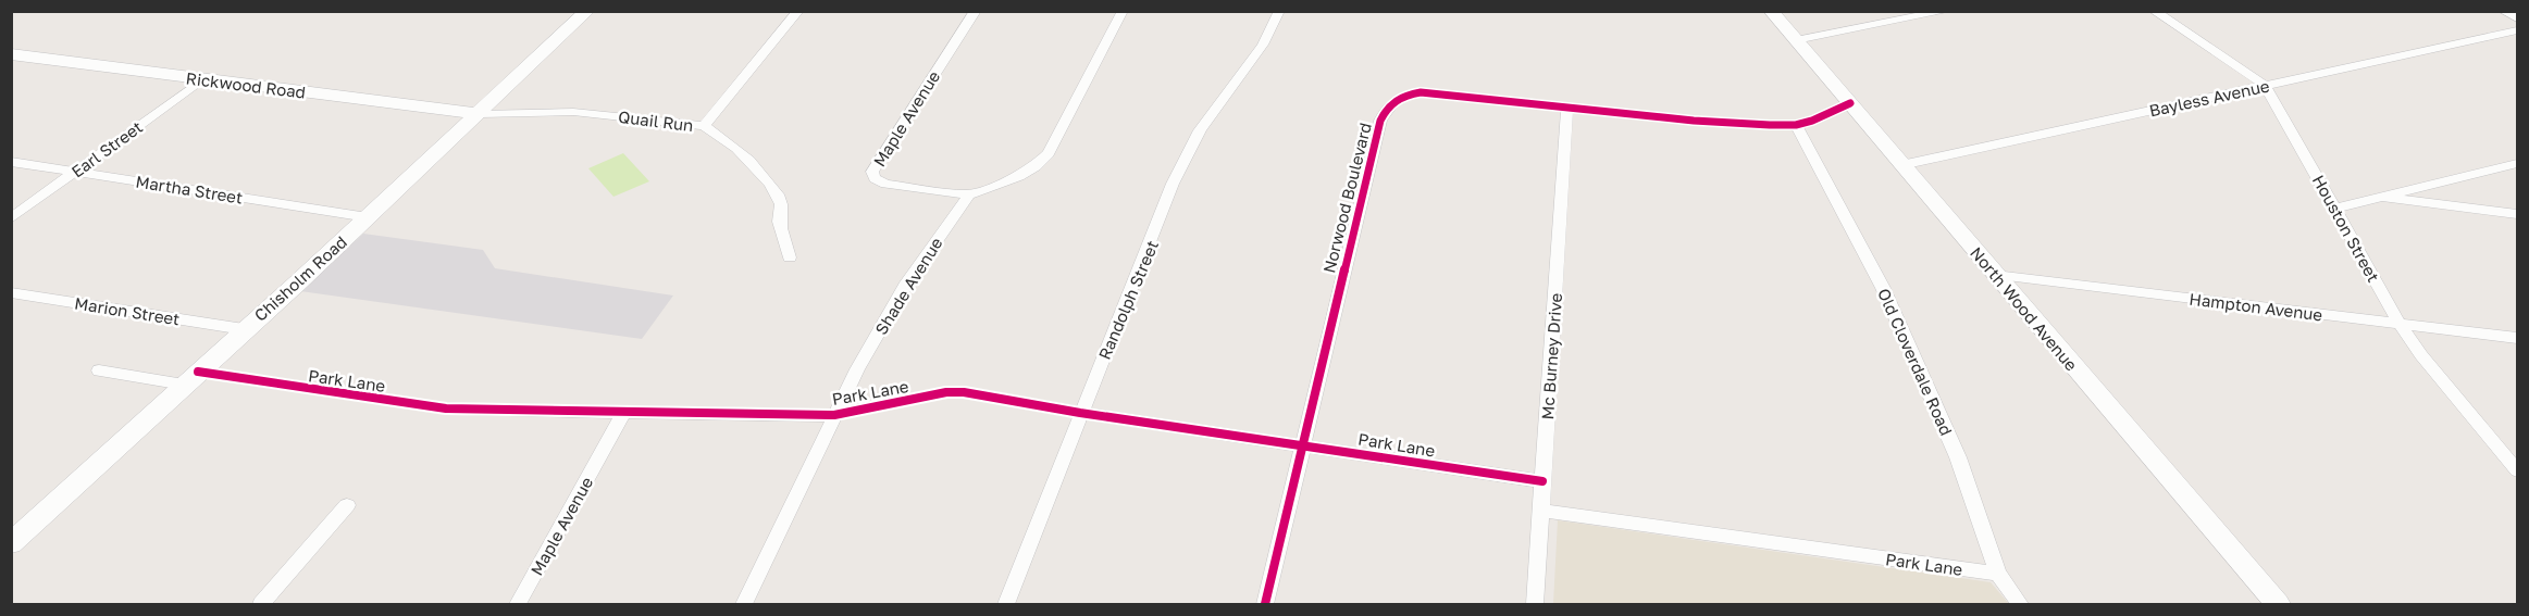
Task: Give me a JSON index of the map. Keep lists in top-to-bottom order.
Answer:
{
  "streets": {
    "main road": ["Rickwood Road", "Chisholm Road", "North Wood Avenue"],
    "street": [
      "Bayless Avenue",
      "Maple Avenue",
      "Quail Run",
      "Earl Street",
      "Martha Street",
      "Norwood Boulevard",
      "Houston Street",
      "Shade Avenue",
      "Randolph Street",
      "Hampton Avenue",
      "Marion Street",
      "Mc Burney Drive",
      "Old Cloverdale Road",
      "Park Lane"
    ]
  },
  "crossings": [
    ["Rickwood Road", "Quail Run"],
    ["Rickwood Road", "Earl Street"],
    ["Rickwood Road", "Chisholm Road"],
    ["Bayless Avenue", "Houston Street"],
    ["Bayless Avenue", "North Wood Avenue"],
    ["Maple Avenue", "Shade Avenue"],
    ["Maple Avenue", "Park Lane"],
    ["Quail Run", "Chisholm Road"],
    ["Earl Street", "Martha Street"],
    ["Martha Street", "Chisholm Road"],
    ["Norwood Boulevard", "North Wood Avenue"],
    ["Norwood Boulevard", "Mc Burney Drive"],
    ["Norwood Boulevard", "Old Cloverdale Road"],
    ["Norwood Boulevard", "Park Lane"],
    ["Houston Street", "Hampton Avenue"],
    ["Chisholm Road", "Marion Street"],
    ["Chisholm Road", "Park Lane"],
    ["Shade Avenue", "Park Lane"],
    ["Randolph Street", "Park Lane"],
    ["Hampton Avenue", "North Wood Avenue"],
    ["Mc Burney Drive", "Park Lane"],
    ["Old Cloverdale Road", "Park Lane"]
  ]
}
